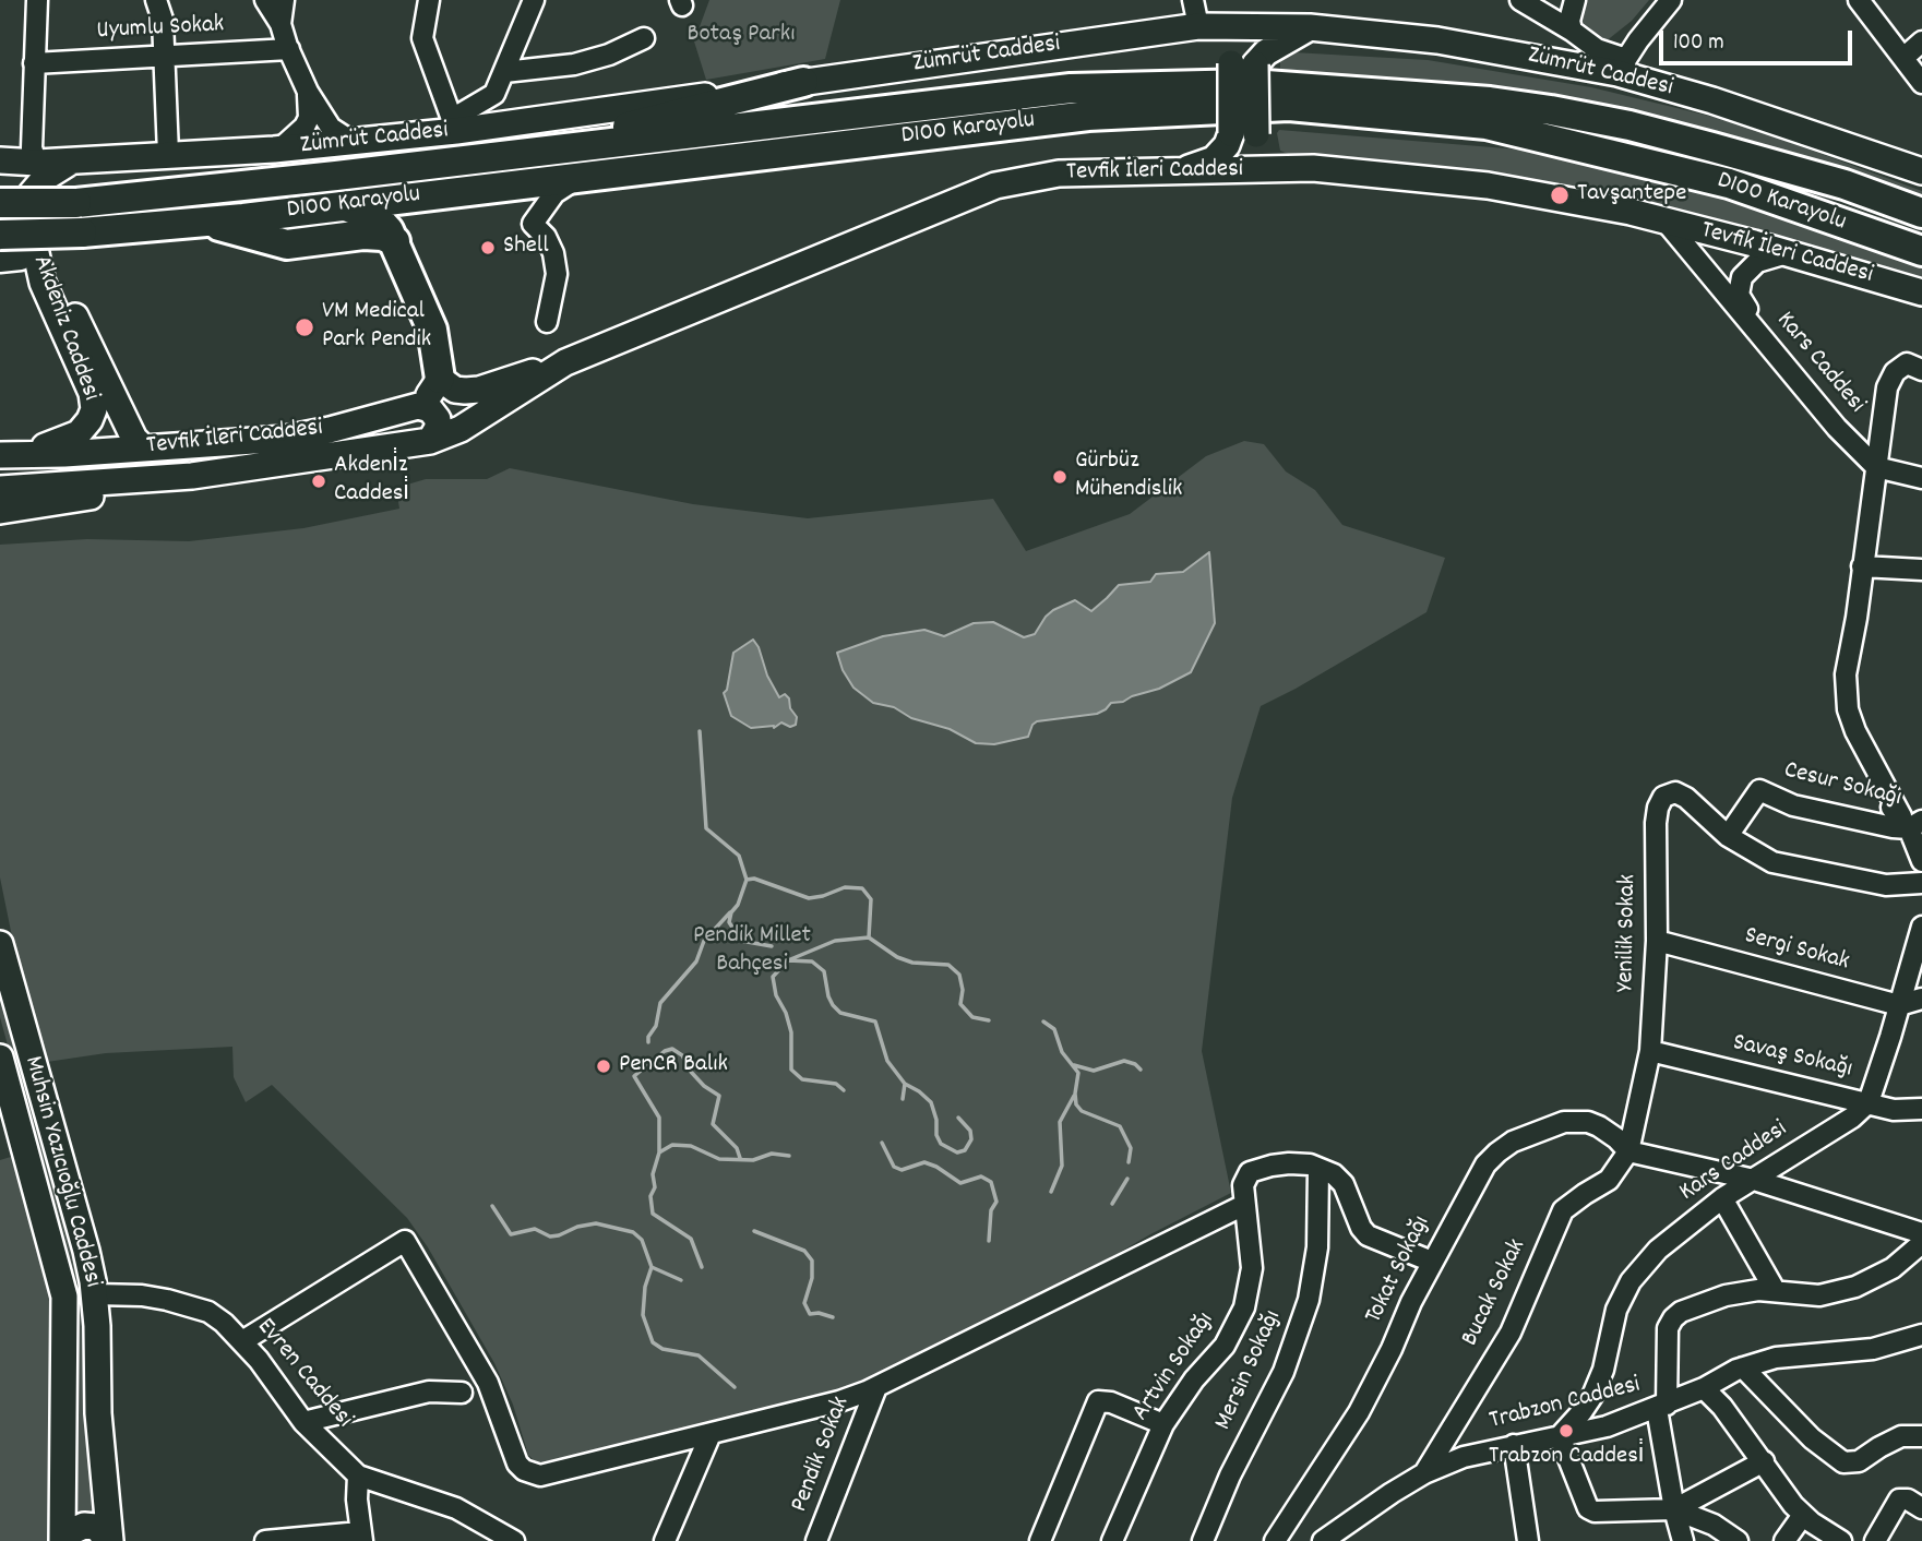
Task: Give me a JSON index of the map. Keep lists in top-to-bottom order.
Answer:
{
  "streets": {
    "highway": ["D100 Karayolu"],
    "main road": [
      "Zümrüt Caddesi",
      "Tevfik İleri Caddesi",
      "Akdeniz Caddesi",
      "Muhsin Yazıcıoğlu Caddesi"
    ],
    "street": [
      "Uyumlu Sokak",
      "Kars Caddesi",
      "Cesur Sokağı",
      "Yenilik Sokak",
      "Sergi Sokak",
      "Savaş Sokağı",
      "Tokat Sokağı",
      "Bucak Sokak",
      "Artvin Sokağı",
      "Mersin Sokağı",
      "Evren Caddesi",
      "Trabzon Caddesi",
      "Pendik Sokak"
    ]
  },
  "crossings": [
    ["Uyumlu Sokak", "Akdeniz Caddesi"],
    ["Zümrüt Caddesi", "Akdeniz Caddesi"],
    ["Tevfik İleri Caddesi", "Akdeniz Caddesi"],
    ["Tevfik İleri Caddesi", "Kars Caddesi"],
    ["Kars Caddesi", "Savaş Sokağı"],
    ["Kars Caddesi", "Trabzon Caddesi"],
    ["Cesur Sokağı", "Yenilik Sokak"],
    ["Yenilik Sokak", "Sergi Sokak"],
    ["Yenilik Sokak", "Savaş Sokağı"],
    ["Yenilik Sokak", "Tokat Sokağı"],
    ["Yenilik Sokak", "Bucak Sokak"],
    ["Muhsin Yazıcıoğlu Caddesi", "Evren Caddesi"],
    ["Tokat Sokağı", "Bucak Sokak"],
    ["Bucak Sokak", "Trabzon Caddesi"],
    ["Artvin Sokağı", "Mersin Sokağı"]
  ],
  "parks": ["Botaş Parkı", "Pendik Millet Bahçesi"],
  "places": [
    "Tavşantepe",
    "Shell",
    "VM Medical Park Pendik",
    "Gürbüz Mühendislik",
    "Akdeni̇z Caddesi̇",
    "PenCR Balık",
    "Trabzon Caddesi̇"
  ],
  "scale_bar": "100 m"
}
